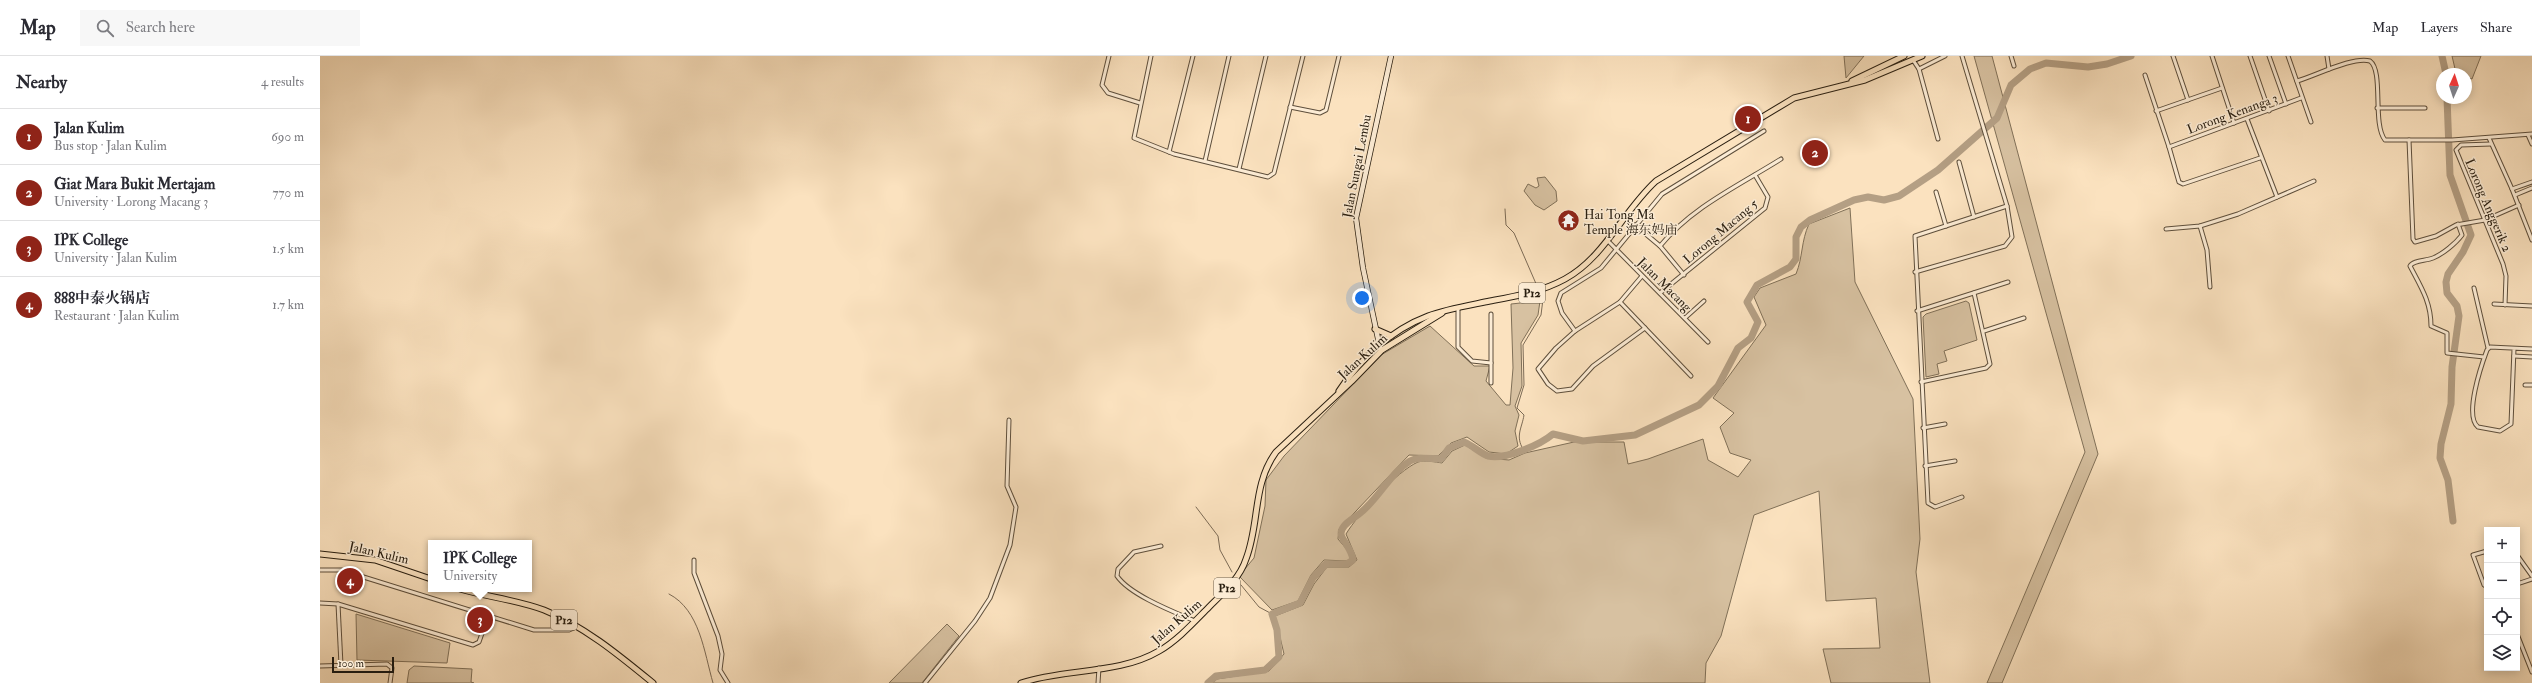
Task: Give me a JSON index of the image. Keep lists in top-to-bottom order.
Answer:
{
  "streets": {
    "main road": ["Jalan Sungai Lembu", "P12", "Jalan Kulim"],
    "street": [
      "Lorong Kenanga 3",
      "Lorong Anggerik 2",
      "Lorong Macang 5",
      "Jalan Macang"
    ]
  },
  "crossings": [
    ["Jalan Sungai Lembu", "Jalan Kulim"],
    ["Lorong Macang 5", "Jalan Macang"],
    ["Jalan Macang", "Jalan Kulim"],
    ["P12", "Jalan Kulim"]
  ],
  "places": {
    "temple": ["Hai Tong Ma Temple 海东妈庙"]
  },
  "scale_bar": "100 m",
  "north": "top",
  "page": {
    "header": "Map",
    "search": "Search here",
    "nav": ["Map", "Layers", "Share"],
    "heading": ["Nearby", "4 results"],
    "pins": [
      "1",
      "2",
      "4",
      "3"
    ],
    "list": [
      {
        "mark": "1",
        "name": "Jalan Kulim",
        "note": "Bus stop · Jalan Kulim",
        "value": "690 m"
      },
      {
        "mark": "2",
        "name": "Giat Mara Bukit Mertajam",
        "note": "University · Lorong Macang 3",
        "value": "770 m"
      },
      {
        "mark": "3",
        "name": "IPK College",
        "note": "University · Jalan Kulim",
        "value": "1.5 km"
      },
      {
        "mark": "4",
        "name": "888中泰火锅店",
        "note": "Restaurant · Jalan Kulim",
        "value": "1.7 km"
      }
    ],
    "map_buttons": ["+", "−"],
    "popup": ["IPK College", "University"],
    "scale": "100 m"
  }
}
